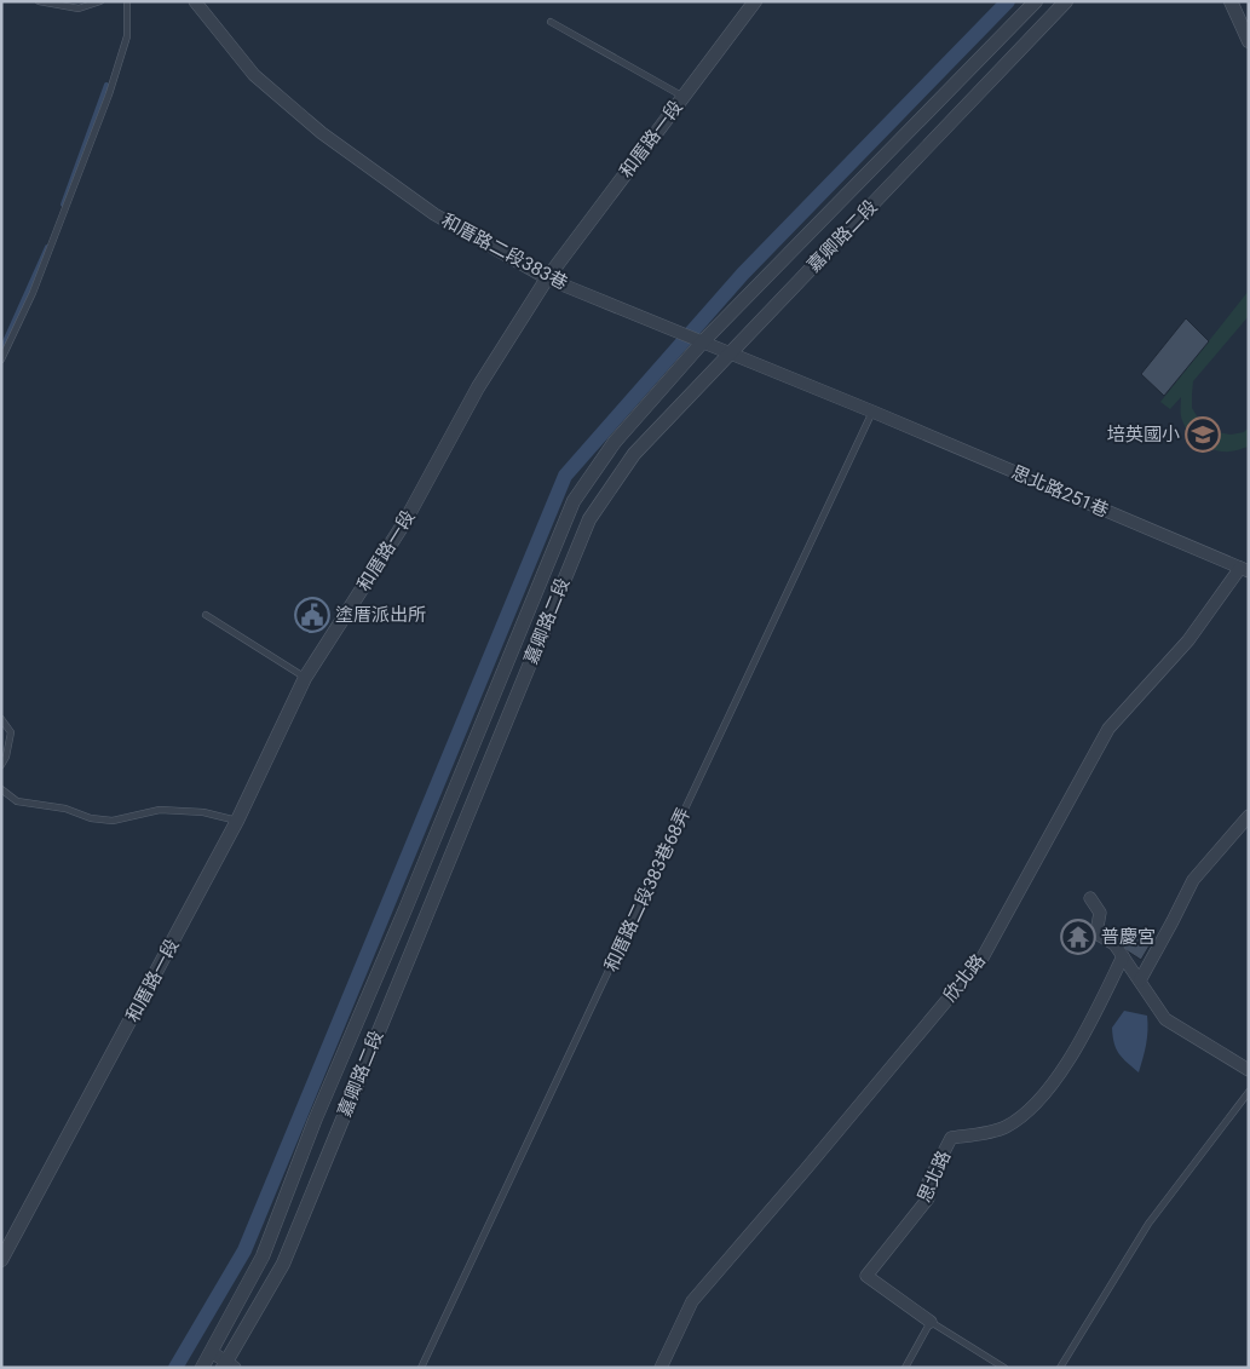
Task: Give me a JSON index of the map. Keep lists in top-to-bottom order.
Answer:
{
  "streets": {
    "street": [
      "和厝路一段",
      "嘉卿路二段",
      "和厝路二段383巷",
      "思北路251巷",
      "欣北路",
      "思北路"
    ],
    "lane": ["和厝路二段383巷68弄"]
  },
  "crossings": [
    ["和厝路一段", "和厝路二段383巷"],
    ["嘉卿路二段", "和厝路二段383巷"],
    ["和厝路二段383巷", "思北路251巷"],
    ["和厝路二段383巷", "和厝路二段383巷68弄"],
    ["思北路251巷", "和厝路二段383巷68弄"],
    ["思北路251巷", "欣北路"]
  ],
  "places": {
    "school or university": ["培英國小"],
    "public building": ["塗厝派出所"],
    "temple": ["普慶宮"]
  }
}
